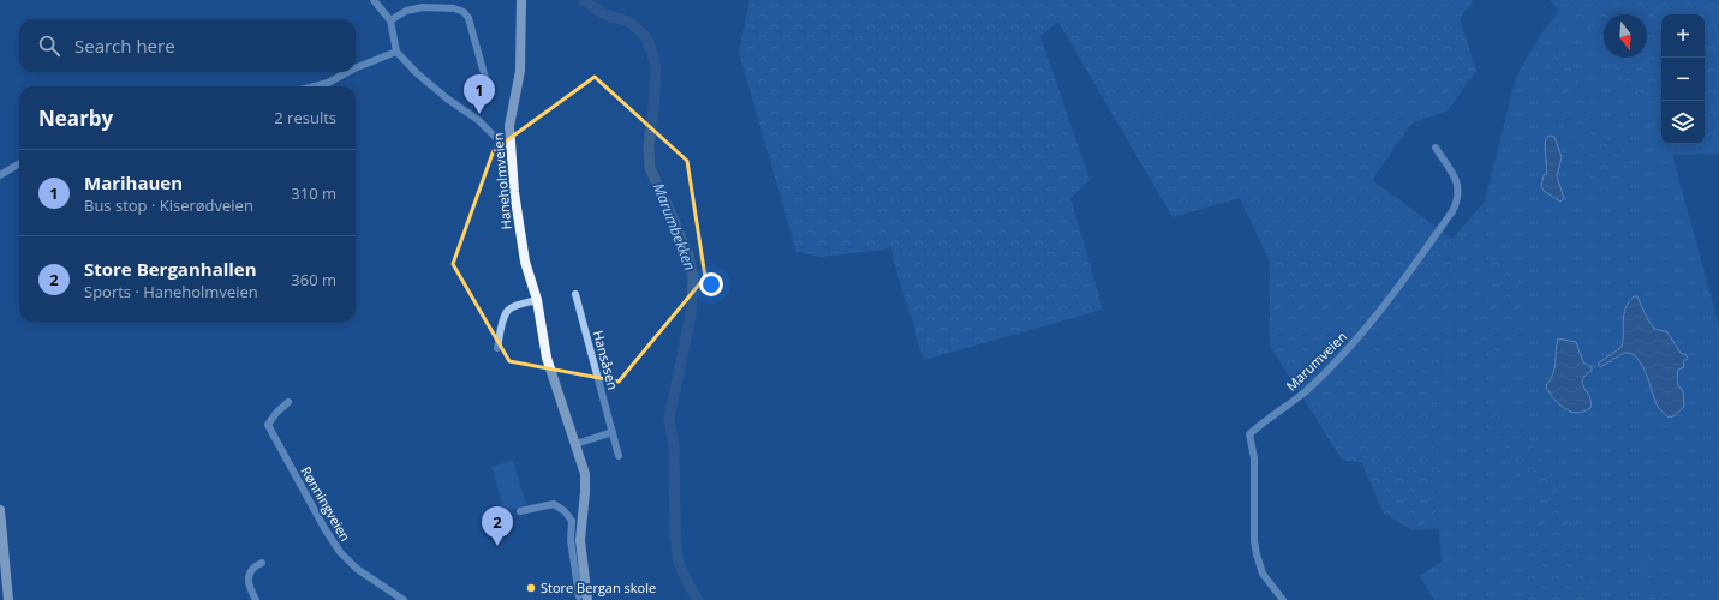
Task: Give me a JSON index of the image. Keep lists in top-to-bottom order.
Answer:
{
  "streets": {
    "main road": ["Haneholmveien"],
    "street": ["Hansåsen", "Marumveien", "Rønningveien"]
  },
  "water": ["Marumbekken"],
  "places": ["Store Bergan skole"],
  "north": "bottom",
  "page": {
    "map_buttons": ["+", "−"],
    "search": "Search here",
    "pins": ["1", "2"],
    "heading": ["Nearby", "2 results"],
    "list": [
      {
        "mark": "1",
        "name": "Marihauen",
        "note": "Bus stop · Kiserødveien",
        "value": "310 m"
      },
      {
        "mark": "2",
        "name": "Store Berganhallen",
        "note": "Sports · Haneholmveien",
        "value": "360 m"
      }
    ]
  }
}
